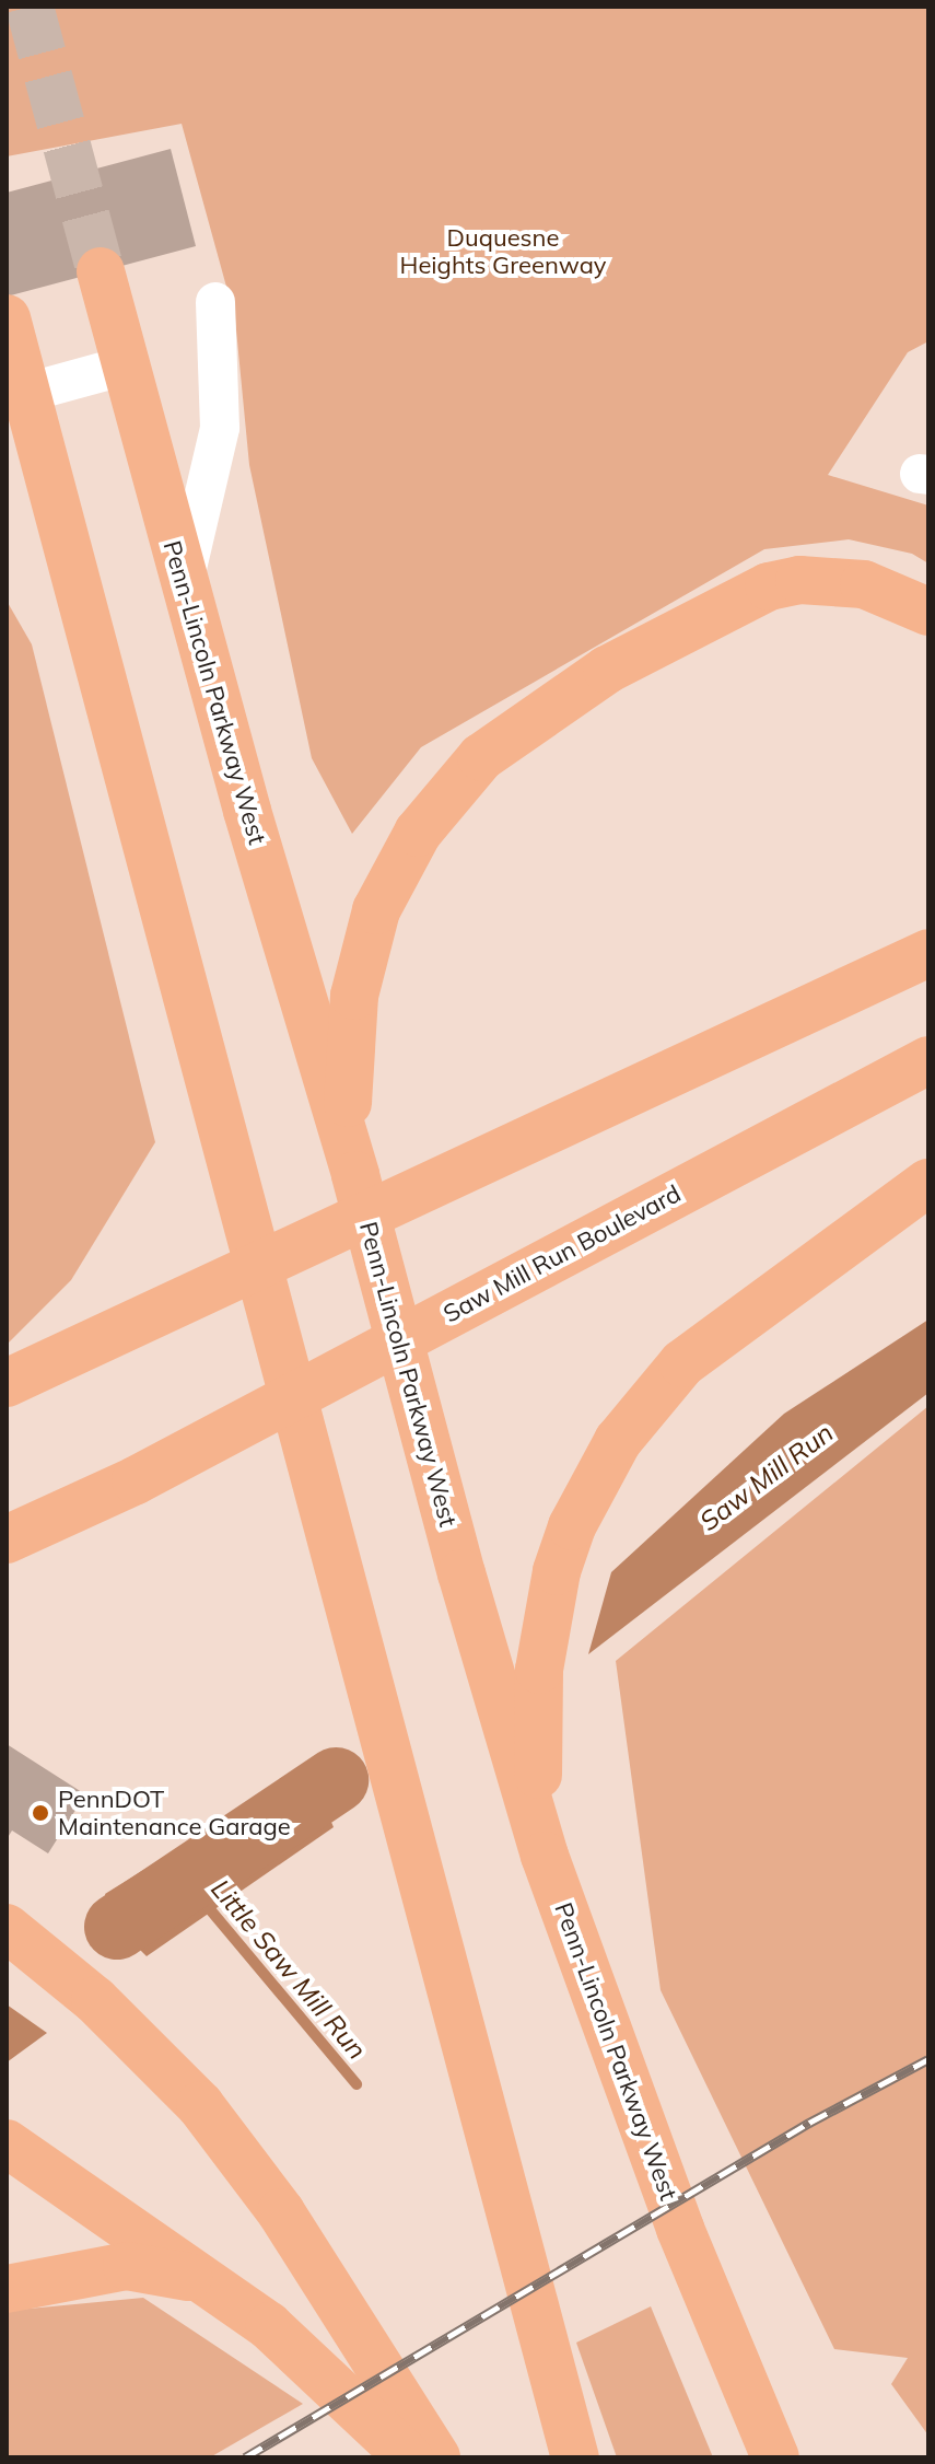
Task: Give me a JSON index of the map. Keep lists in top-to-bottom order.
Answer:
{
  "streets": {
    "highway": ["Penn-Lincoln Parkway West", "Saw Mill Run Boulevard"]
  },
  "water": ["Saw Mill Run", "Little Saw Mill Run"],
  "parks": ["Duquesne Heights Greenway"],
  "places": ["PennDOT Maintenance Garage"]
}
